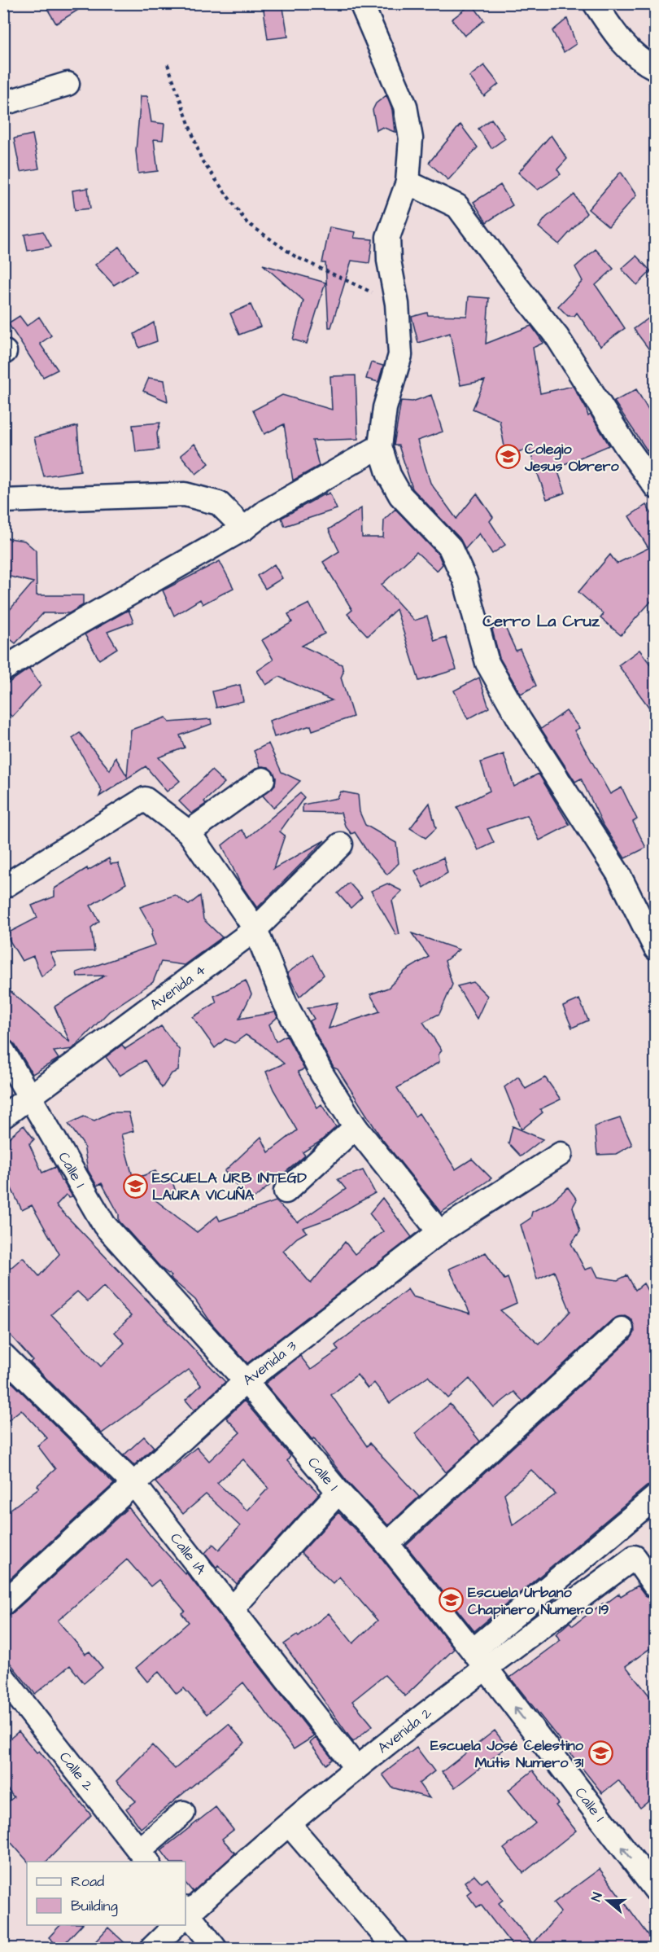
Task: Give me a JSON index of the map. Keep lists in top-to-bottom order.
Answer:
{
  "streets": {
    "street": [
      "Avenida 4",
      "Calle 1",
      "Avenida 3",
      "Calle 1A",
      "Avenida 2",
      "Calle 2"
    ]
  },
  "crossings": [
    ["Avenida 4", "Calle 1"],
    ["Calle 1", "Avenida 3"],
    ["Calle 1", "Avenida 2"],
    ["Avenida 3", "Calle 1A"],
    ["Calle 1A", "Avenida 2"]
  ],
  "districts": ["Cerro La Cruz"],
  "places": {
    "school or university": [
      "Colegio Jesus Obrero",
      "ESCUELA URB INTEGD LAURA VICUÑA",
      "Escuela Urbano Chapinero Numero 19",
      "Escuela José Celestino Mutis Numero 31"
    ]
  },
  "legend": ["Road", "Building"],
  "north": "left"
}
